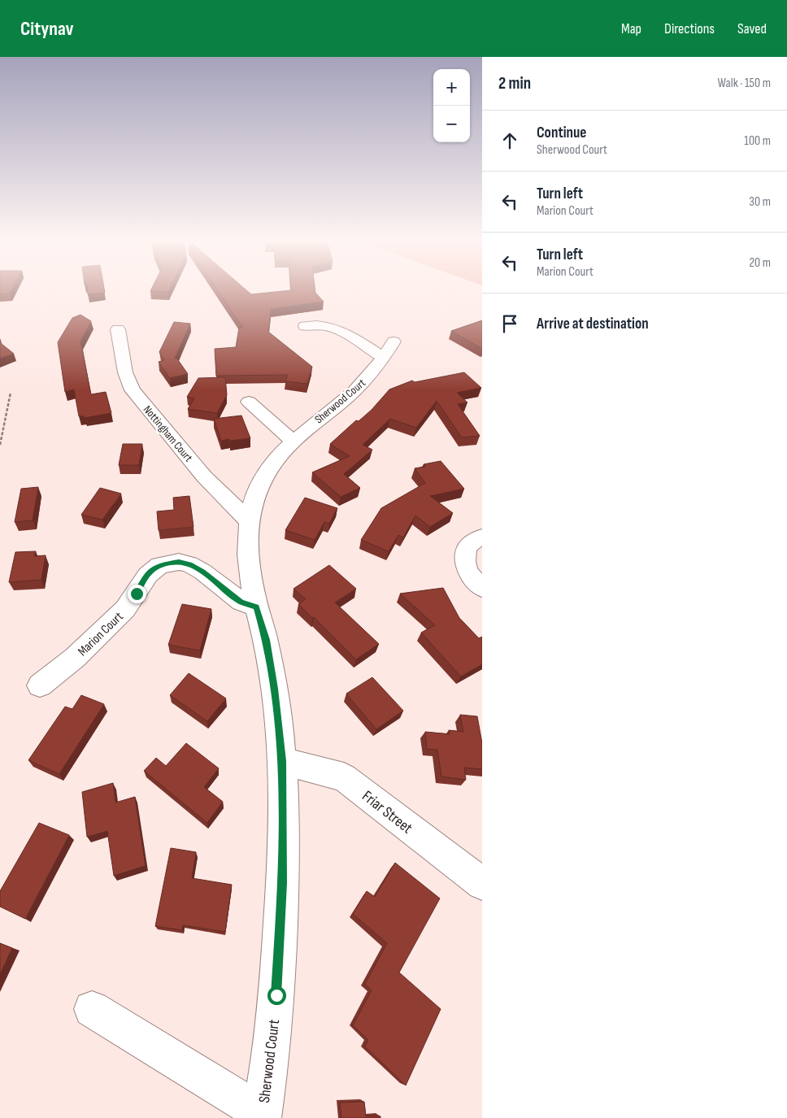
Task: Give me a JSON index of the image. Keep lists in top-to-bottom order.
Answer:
{
  "streets": {
    "street": [
      "Sherwood Court",
      "Nottingham Court",
      "Marion Court",
      "Friar Street"
    ]
  },
  "crossings": [
    ["Sherwood Court", "Nottingham Court"],
    ["Sherwood Court", "Marion Court"],
    ["Sherwood Court", "Friar Street"]
  ],
  "page": {
    "header": "Citynav",
    "nav": ["Map", "Directions", "Saved"],
    "heading": ["2 min", "Walk · 150 m"],
    "map_buttons": ["+", "−"],
    "list": [
      ["Continue", "Sherwood Court", "100 m"],
      ["Turn left", "Marion Court", "30 m"],
      ["Turn left", "Marion Court", "20 m"],
      "Arrive at destination"
    ]
  }
}
